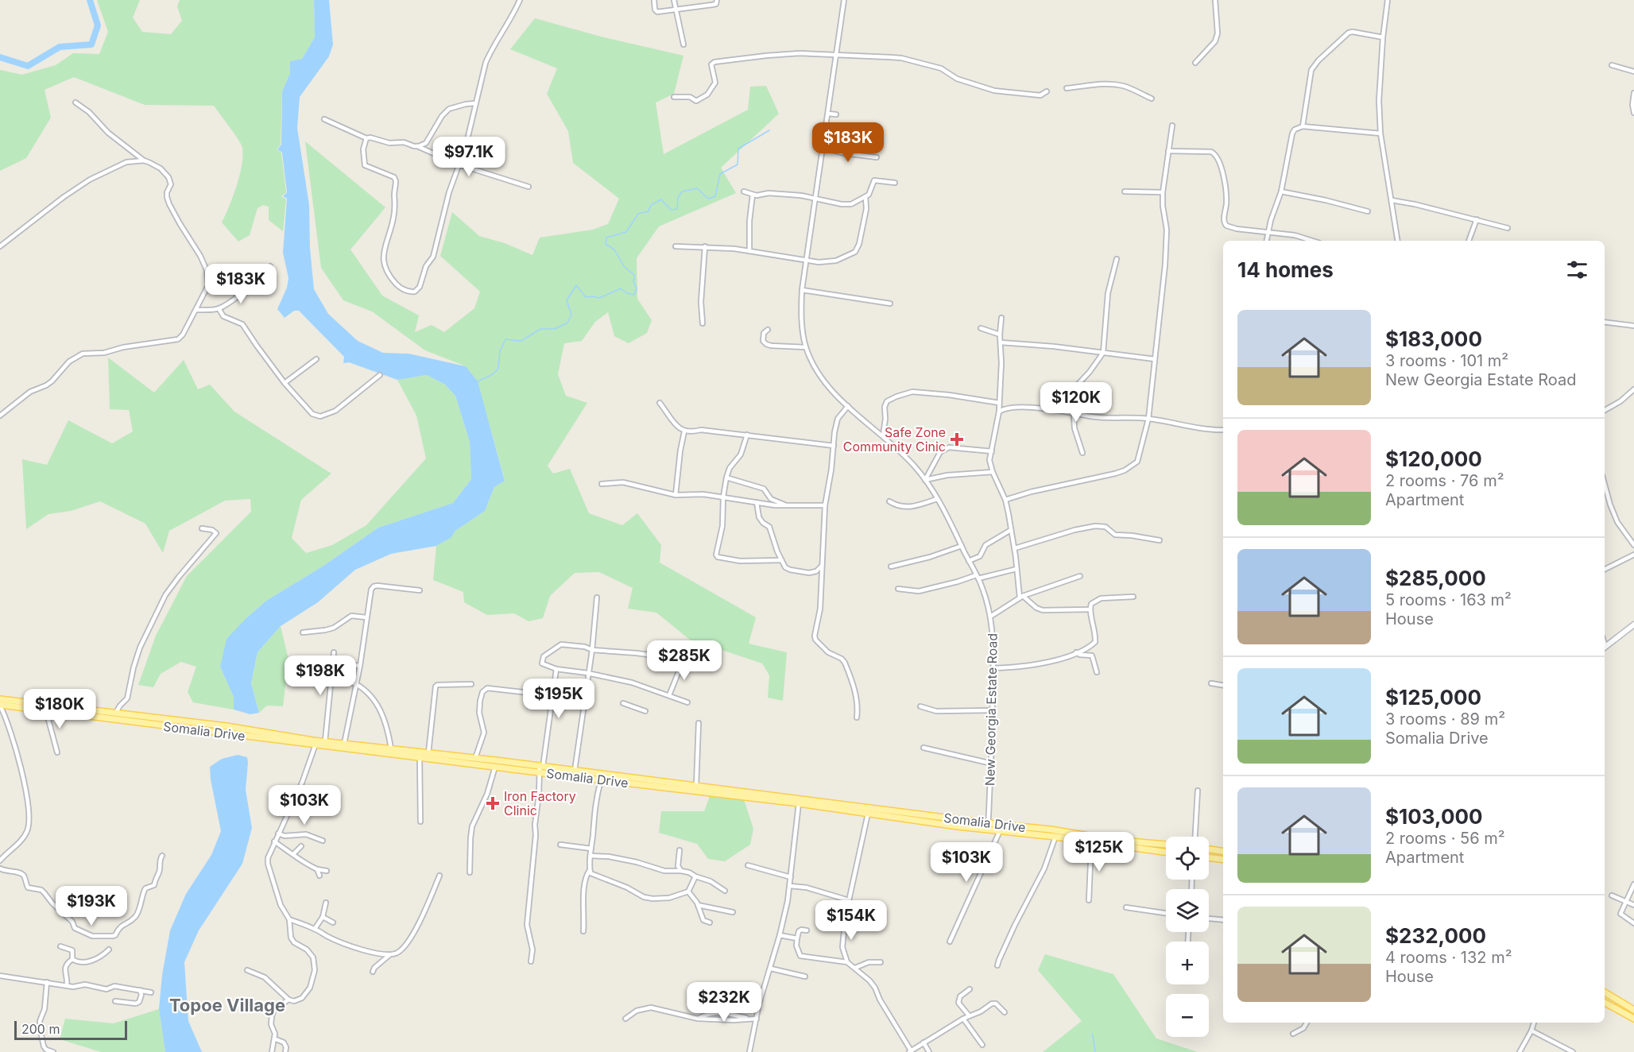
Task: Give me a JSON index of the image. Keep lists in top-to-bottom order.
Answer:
{
  "streets": {
    "main road": ["Somalia Drive"],
    "street": ["New Georgia Estate Road"]
  },
  "crossings": [
    ["New Georgia Estate Road", "Somalia Drive"]
  ],
  "districts": ["Topoe Village"],
  "places": {
    "health": ["Safe Zone Community Cinic", "Iron Factory Clinic"]
  },
  "scale_bar": "200 m",
  "page": {
    "price": [
      "$183K",
      "$97.1K",
      "$183K",
      "$120K",
      "$285K",
      "$198K",
      "$195K",
      "$180K",
      "$103K",
      "$125K",
      "$103K",
      "$193K",
      "$154K",
      "$232K"
    ],
    "heading": "14 homes",
    "list": [
      {
        "name": "$183,000",
        "note": "3 rooms · 101 m² · New Georgia Estate Road"
      },
      {
        "name": "$120,000",
        "note": "2 rooms · 76 m² · Apartment"
      },
      {
        "name": "$285,000",
        "note": "5 rooms · 163 m² · House"
      },
      {
        "name": "$125,000",
        "note": "3 rooms · 89 m² · Somalia Drive"
      },
      {
        "name": "$103,000",
        "note": "2 rooms · 56 m² · Apartment"
      },
      {
        "name": "$232,000",
        "note": "4 rooms · 132 m² · House"
      }
    ],
    "map_buttons": ["+", "−"],
    "scale": "200 m"
  }
}
